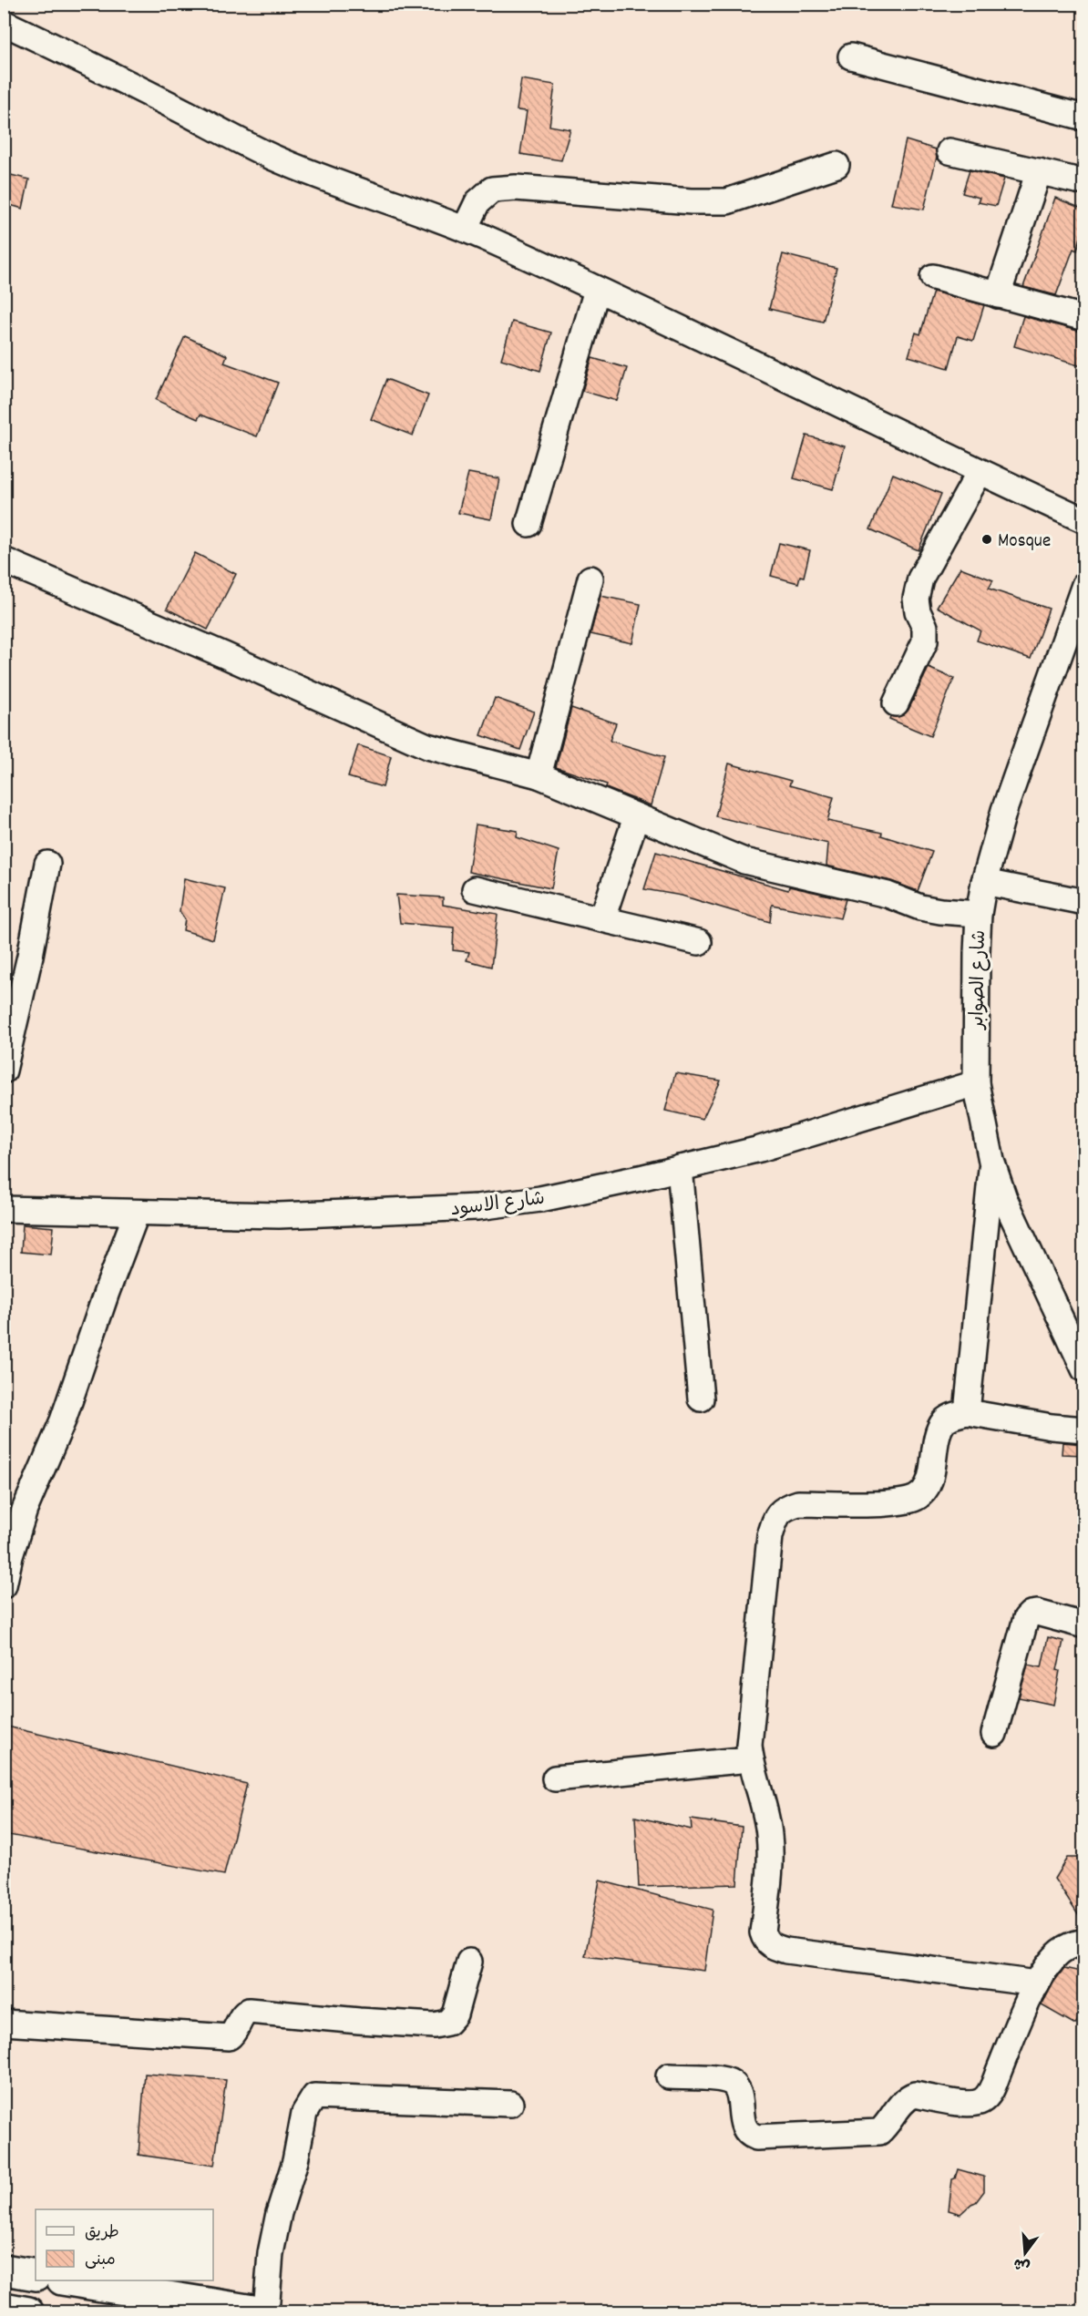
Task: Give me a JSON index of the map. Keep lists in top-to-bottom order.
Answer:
{
  "streets": {
    "street": ["شارع الصوابر", "شارع الاسود"]
  },
  "crossings": [
    ["شارع الصوابر", "شارع الاسود"]
  ],
  "places": ["Mosque"],
  "legend": ["طريق", "مبنى"],
  "north": "bottom"
}
